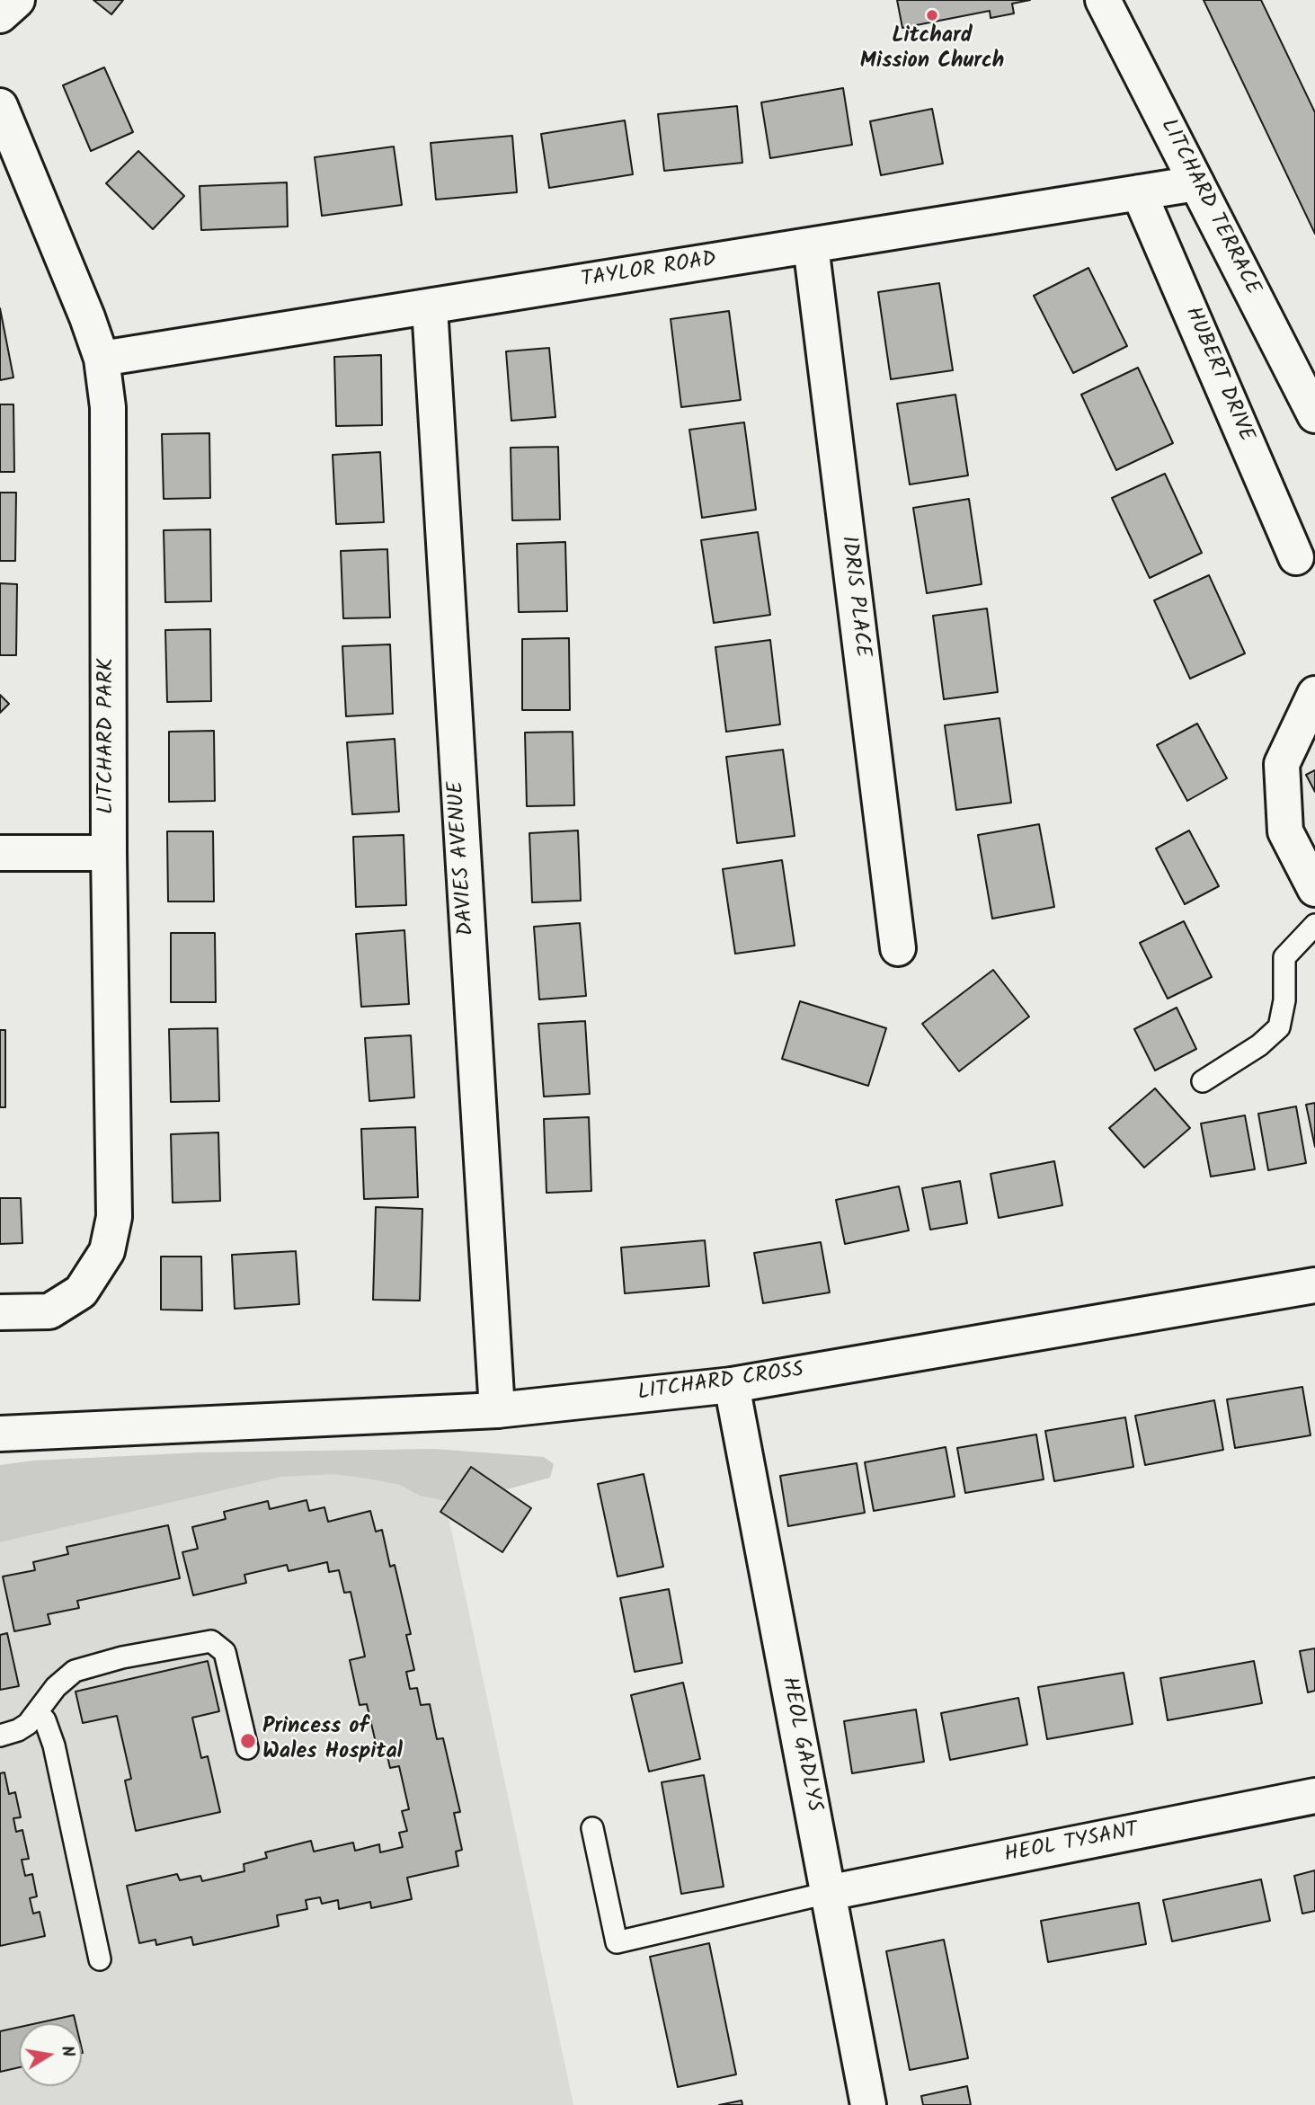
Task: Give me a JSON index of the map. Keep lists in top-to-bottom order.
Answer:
{
  "streets": {
    "street": [
      "LITCHARD TERRACE",
      "TAYLOR ROAD",
      "HUBERT DRIVE",
      "IDRIS PLACE",
      "LITCHARD PARK",
      "DAVIES AVENUE",
      "LITCHARD CROSS",
      "HEOL GADLYS",
      "HEOL TYSANT"
    ]
  },
  "crossings": [
    ["LITCHARD TERRACE", "TAYLOR ROAD"],
    ["TAYLOR ROAD", "HUBERT DRIVE"],
    ["TAYLOR ROAD", "IDRIS PLACE"],
    ["TAYLOR ROAD", "LITCHARD PARK"],
    ["TAYLOR ROAD", "DAVIES AVENUE"],
    ["DAVIES AVENUE", "LITCHARD CROSS"],
    ["LITCHARD CROSS", "HEOL GADLYS"],
    ["HEOL GADLYS", "HEOL TYSANT"]
  ],
  "places": ["Litchard Mission Church", "Princess of Wales Hospital"],
  "north": "right"
}
